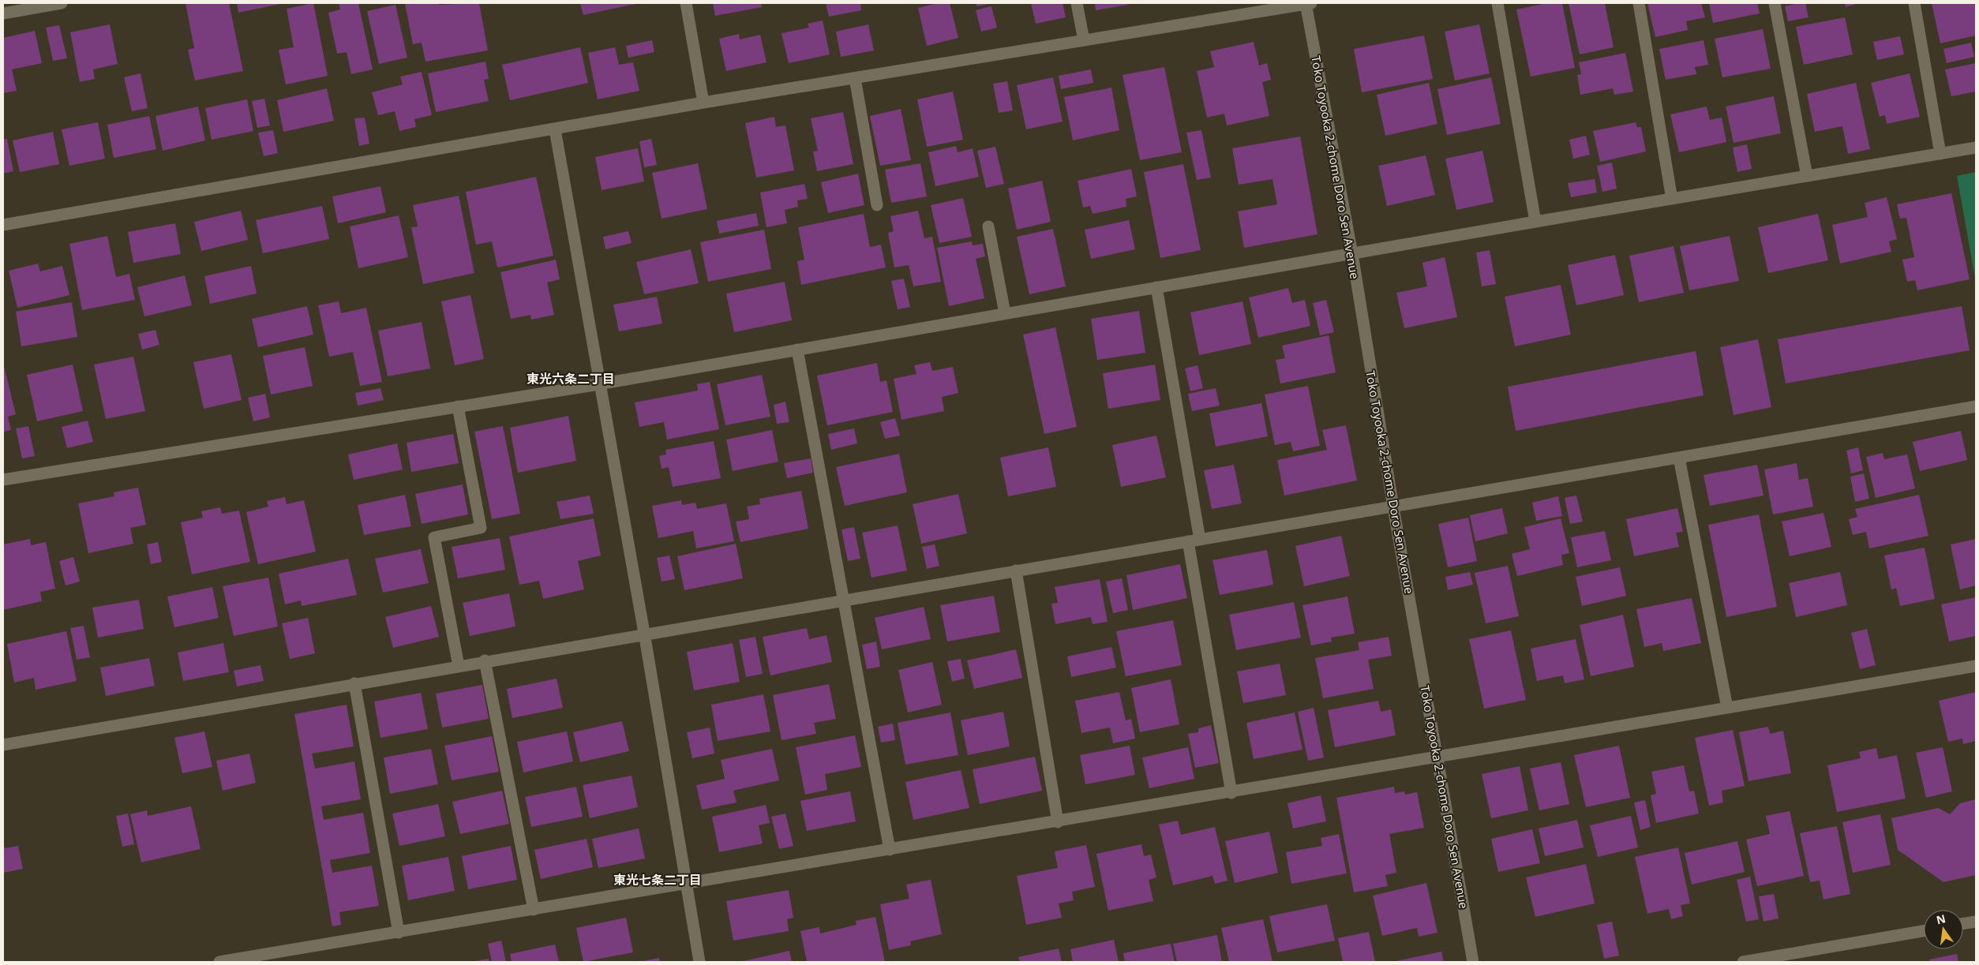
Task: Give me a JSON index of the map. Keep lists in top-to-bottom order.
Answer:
{
  "streets": {
    "street": ["Toko Toyooka 2-chome Doro Sen Avenue"]
  },
  "districts": ["東光六条二丁目", "東光七条二丁目"],
  "north": "top"
}
